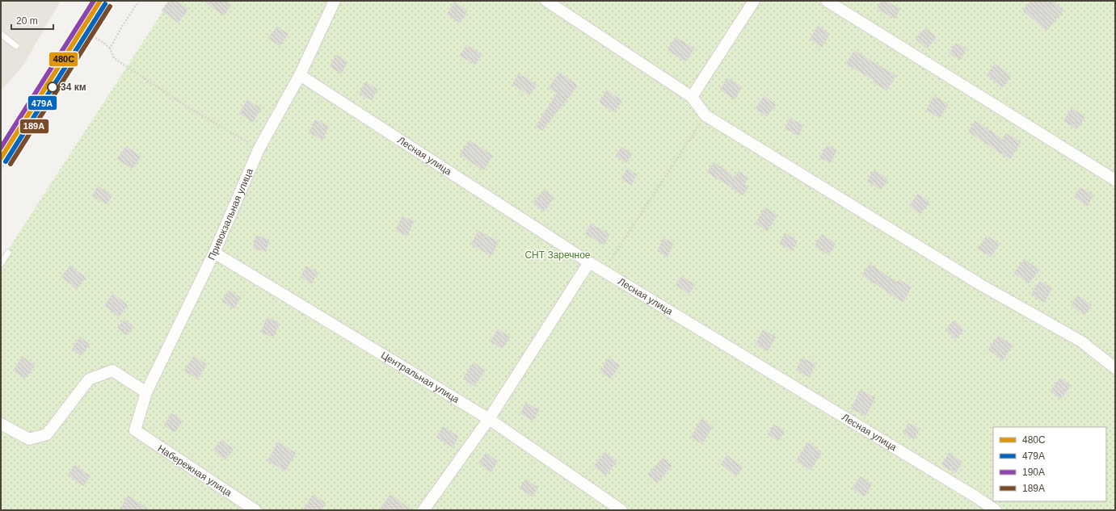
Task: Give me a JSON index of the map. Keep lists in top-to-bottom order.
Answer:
{
  "streets": {
    "street": [
      "Лесная улица",
      "Привокзальная улица",
      "Центральная улица",
      "Набережная улица"
    ]
  },
  "crossings": [
    ["Лесная улица", "Привокзальная улица"],
    ["Привокзальная улица", "Центральная улица"],
    ["Привокзальная улица", "Набережная улица"]
  ],
  "parks": ["СНТ Заречное"],
  "places": ["34 км"],
  "lines": [
    "transit line 480С",
    "transit line 190А",
    "transit line 479А",
    "transit line 189А"
  ],
  "legend": [
    "480С",
    "479А",
    "190А",
    "189А"
  ],
  "scale_bar": "20 m"
}
